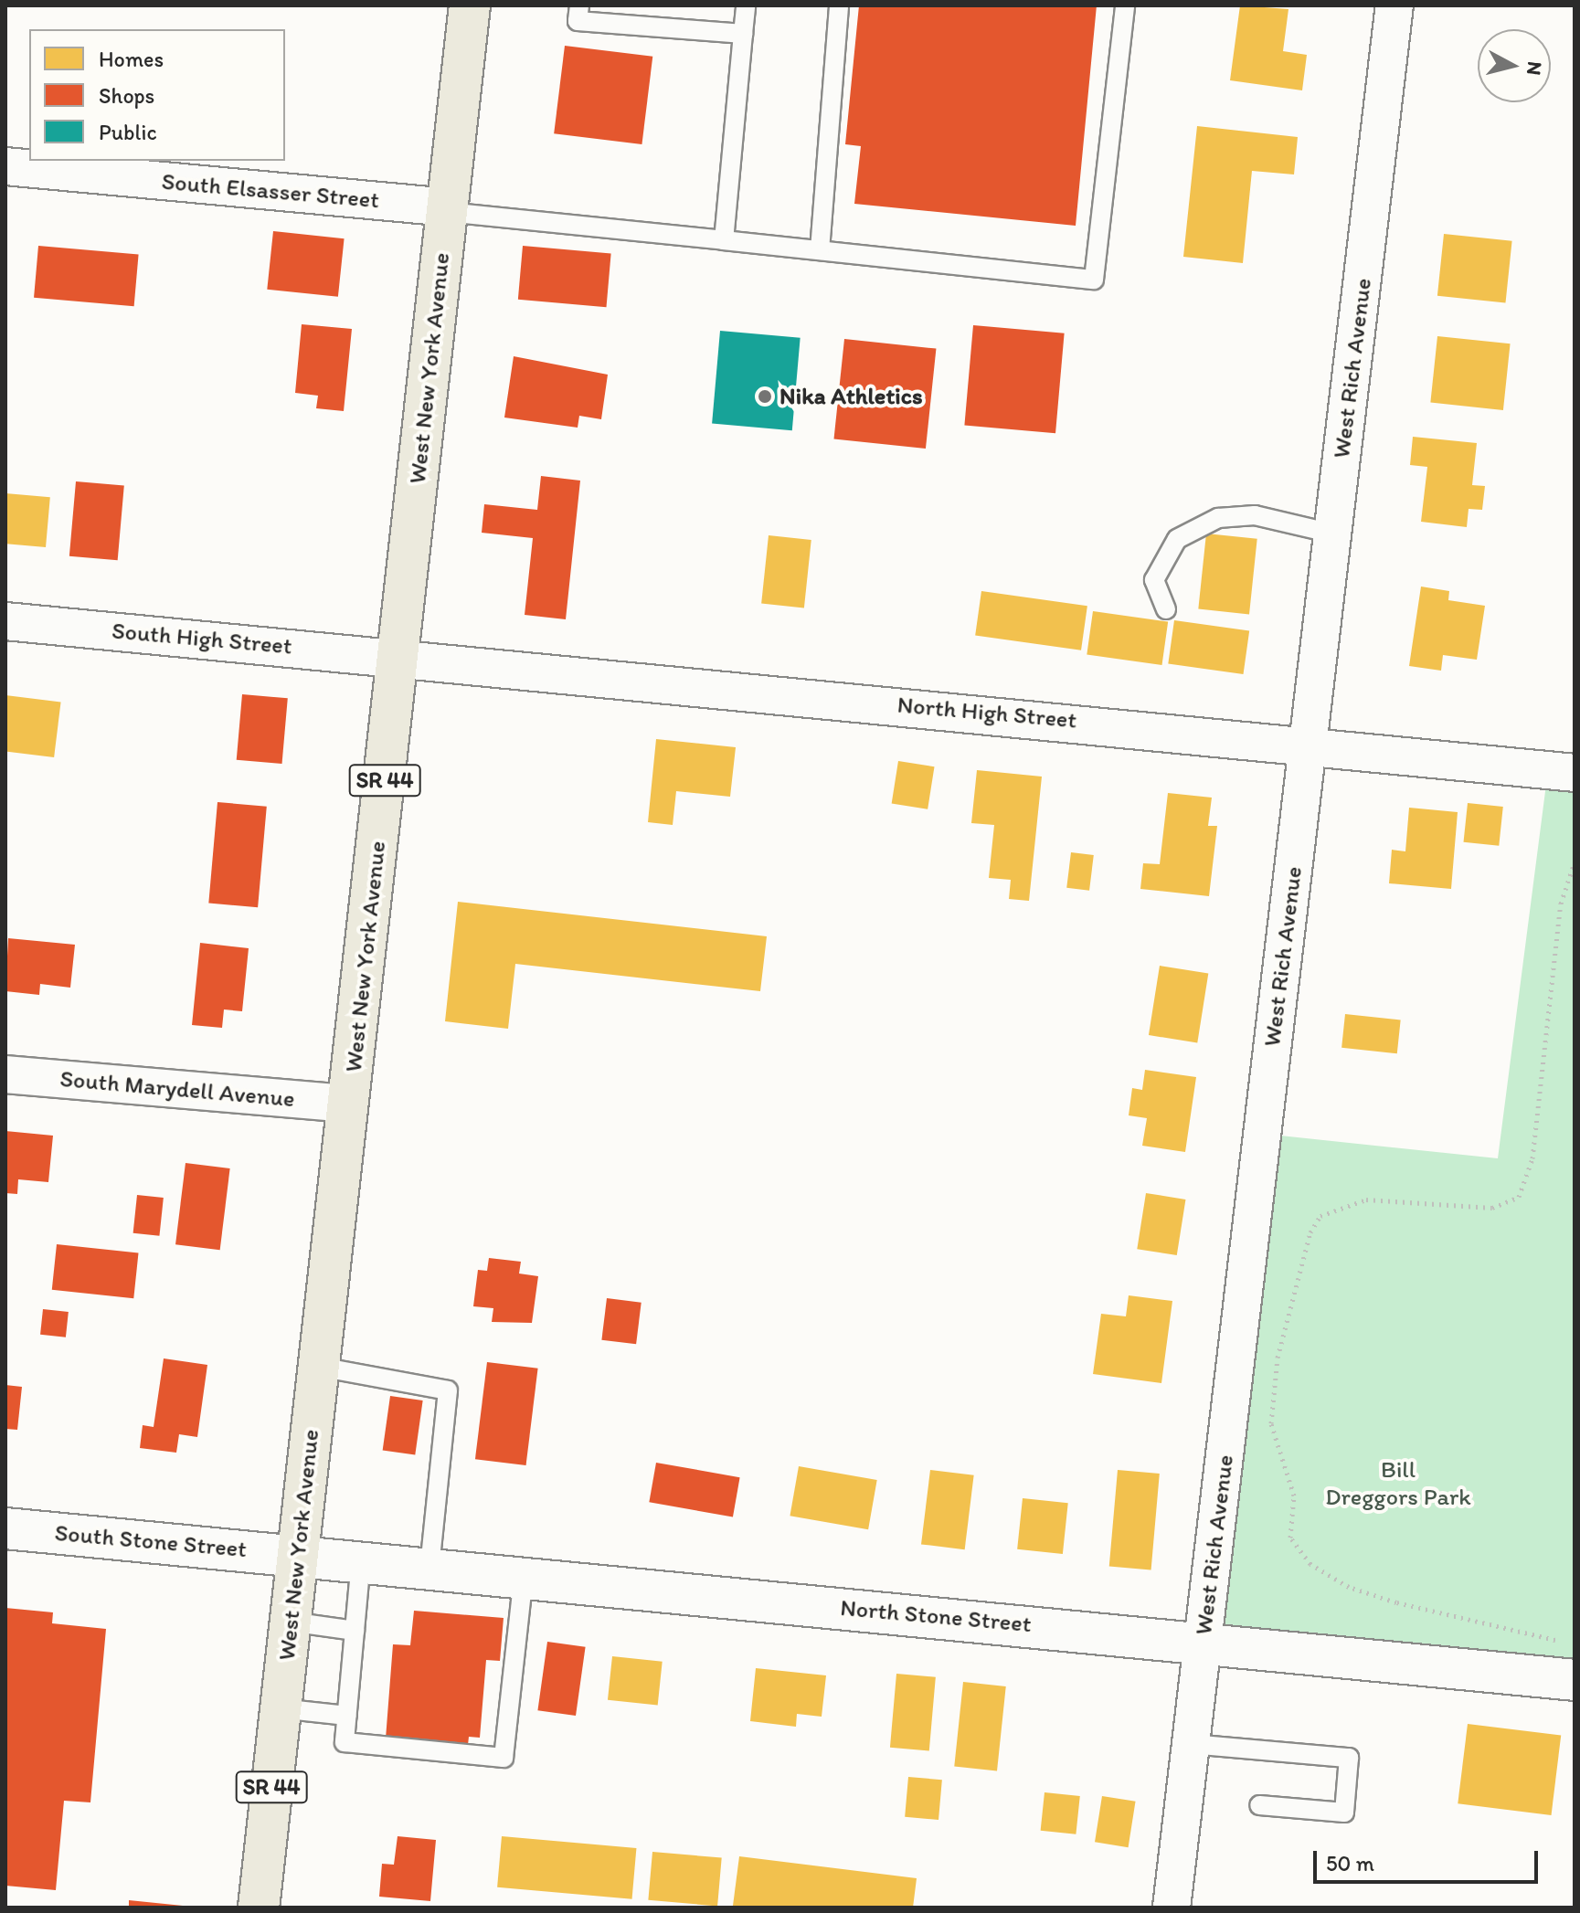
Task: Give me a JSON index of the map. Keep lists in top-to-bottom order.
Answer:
{
  "streets": {
    "main road": ["West New York Avenue", "SR 44"],
    "street": [
      "South Elsasser Street",
      "West Rich Avenue",
      "South High Street",
      "North High Street",
      "South Marydell Avenue",
      "South Stone Street",
      "North Stone Street"
    ]
  },
  "crossings": [
    ["South Elsasser Street", "West New York Avenue"],
    ["West New York Avenue", "South High Street"],
    ["West New York Avenue", "North High Street"],
    ["West New York Avenue", "South Marydell Avenue"],
    ["West New York Avenue", "South Stone Street"],
    ["West New York Avenue", "North Stone Street"],
    ["West Rich Avenue", "North High Street"],
    ["West Rich Avenue", "North Stone Street"],
    ["South High Street", "North High Street"],
    ["South Stone Street", "North Stone Street"]
  ],
  "parks": ["Bill Dreggors Park"],
  "places": ["Nika Athletics"],
  "legend": ["Homes", "Shops", "Public"],
  "scale_bar": "50 m",
  "north": "right"
}
